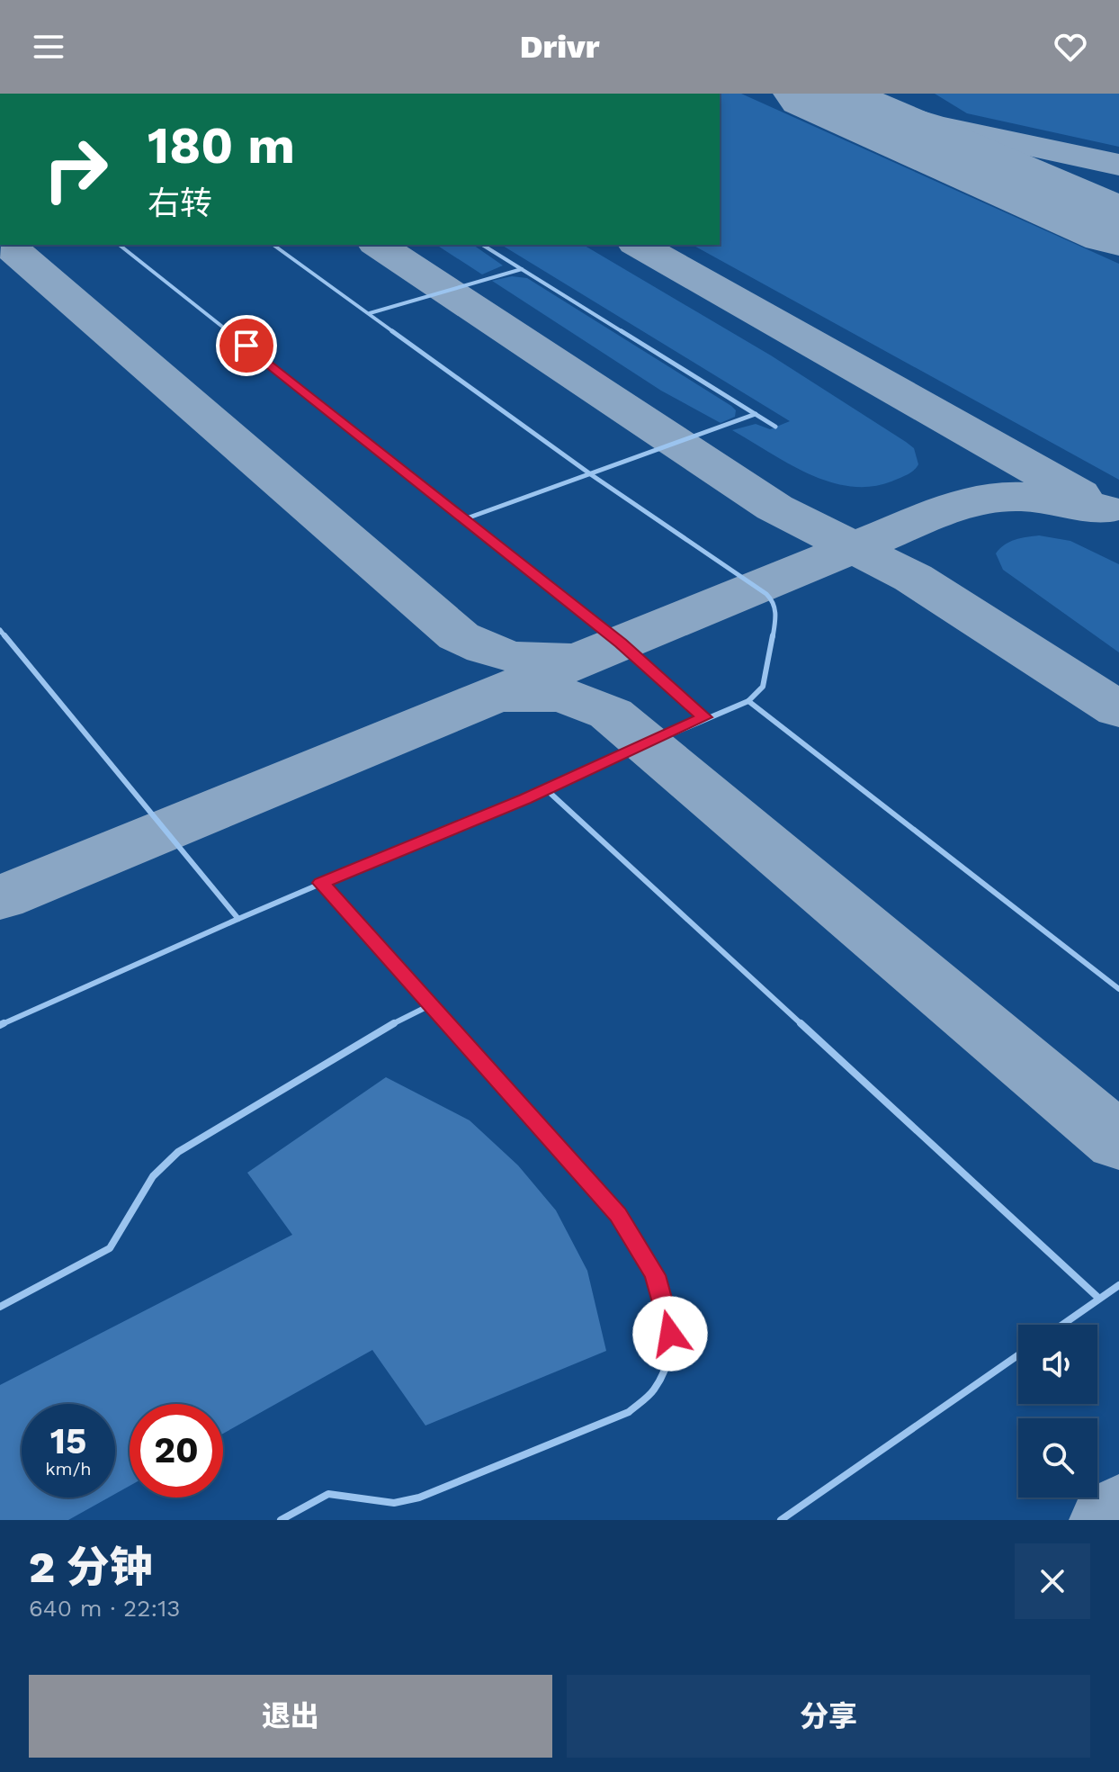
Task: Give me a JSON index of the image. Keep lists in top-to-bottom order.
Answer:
{
  "page": {
    "header": "Drivr",
    "turn": ["180 m", "右转"],
    "speed": "15 km/h",
    "limit": "20",
    "heading": ["2 分钟", "640 m · 22:13"],
    "buttons": ["退出", "分享"]
  }
}
